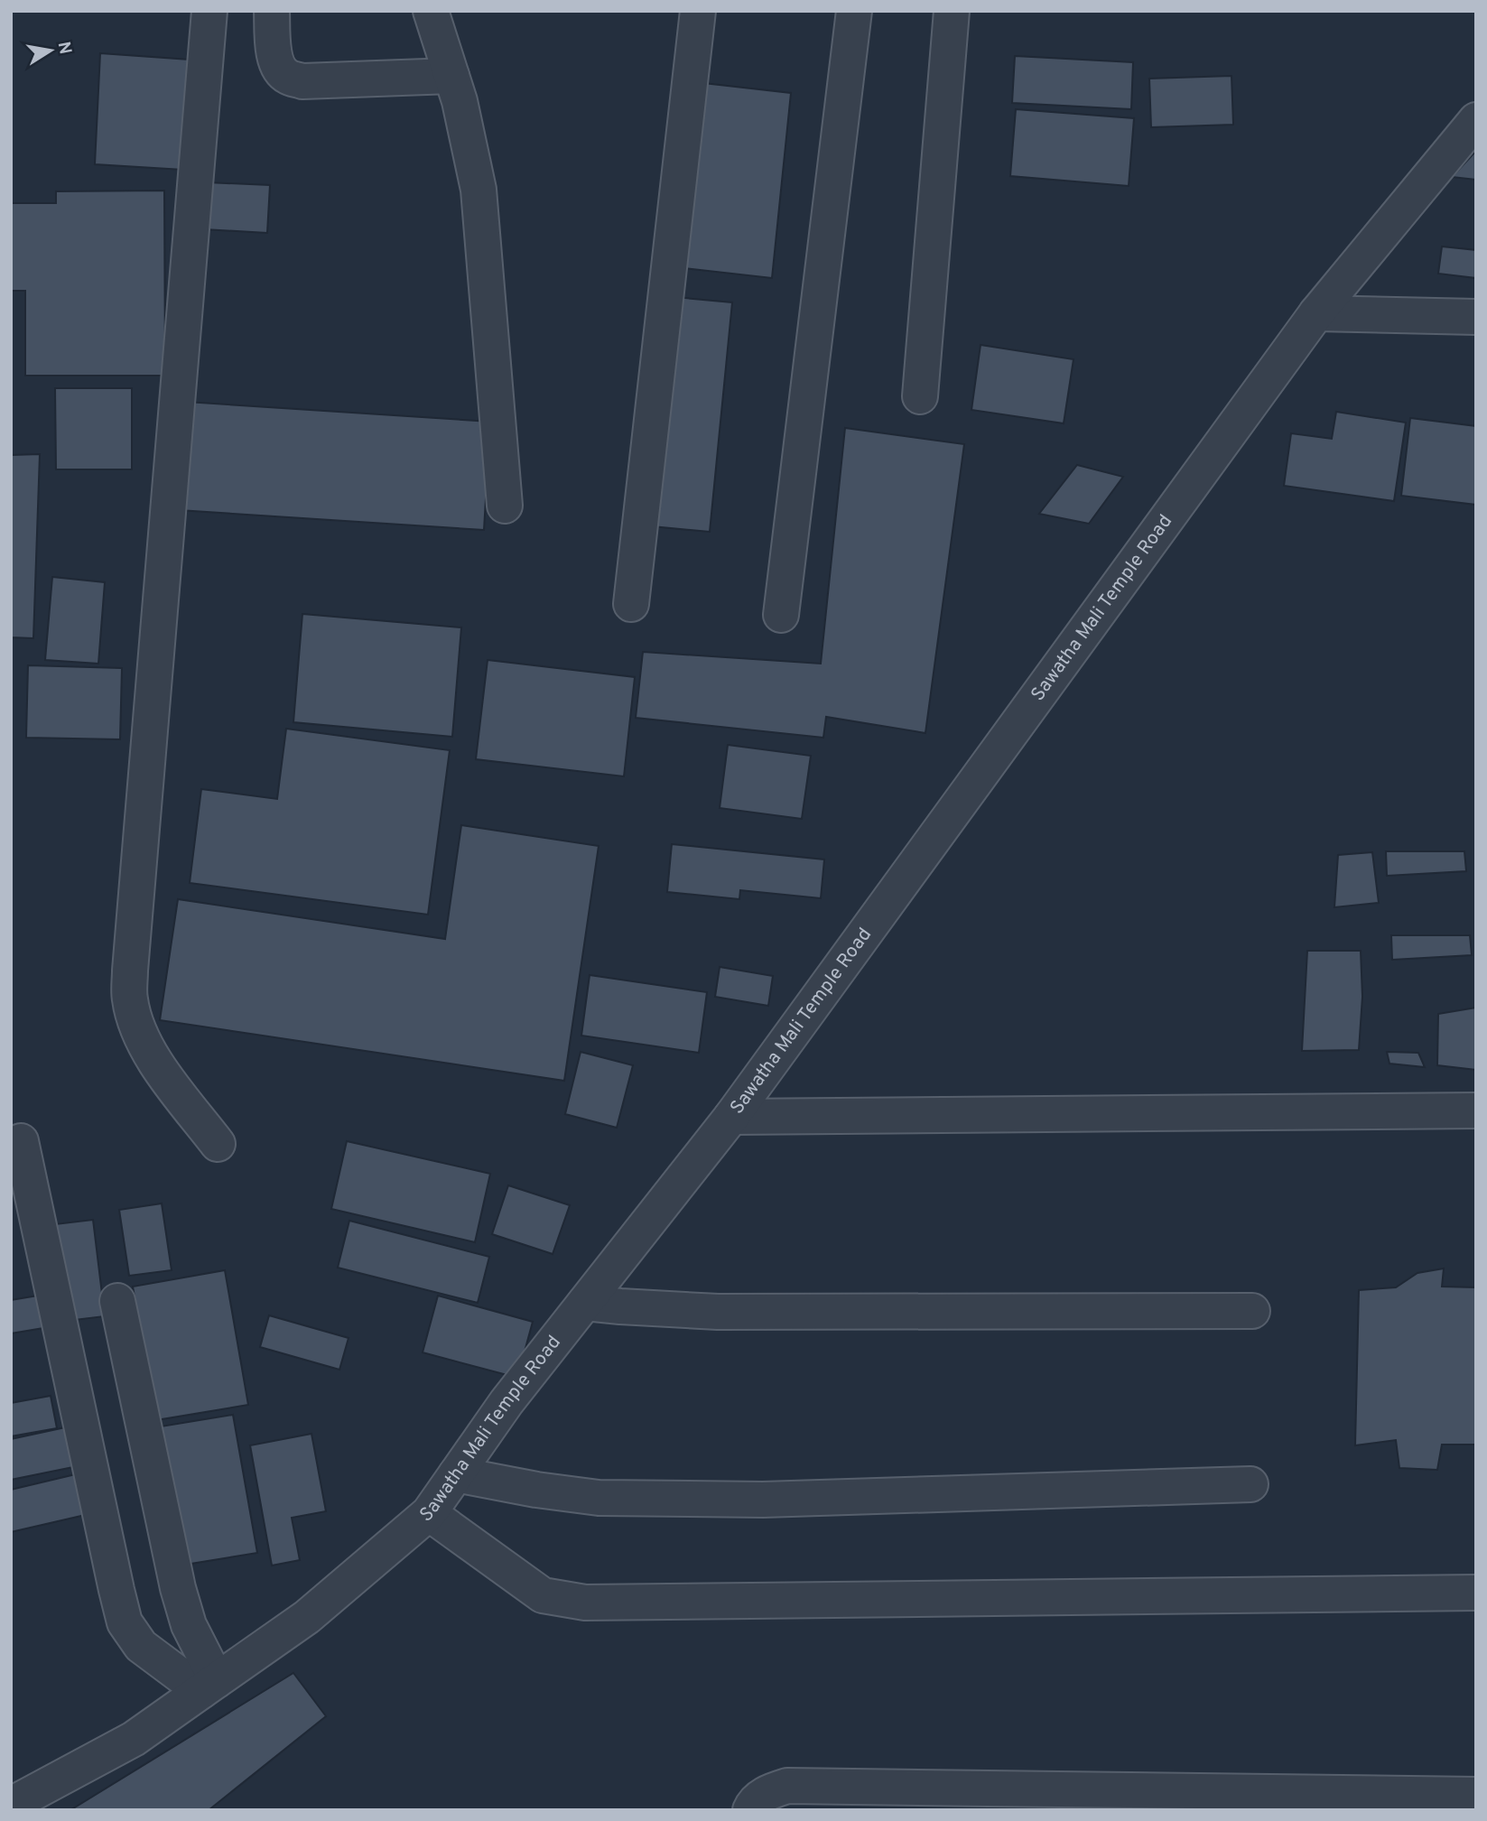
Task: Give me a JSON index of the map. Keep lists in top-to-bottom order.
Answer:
{
  "streets": {
    "street": ["Sawatha Mali Temple Road"]
  },
  "north": "right"
}
